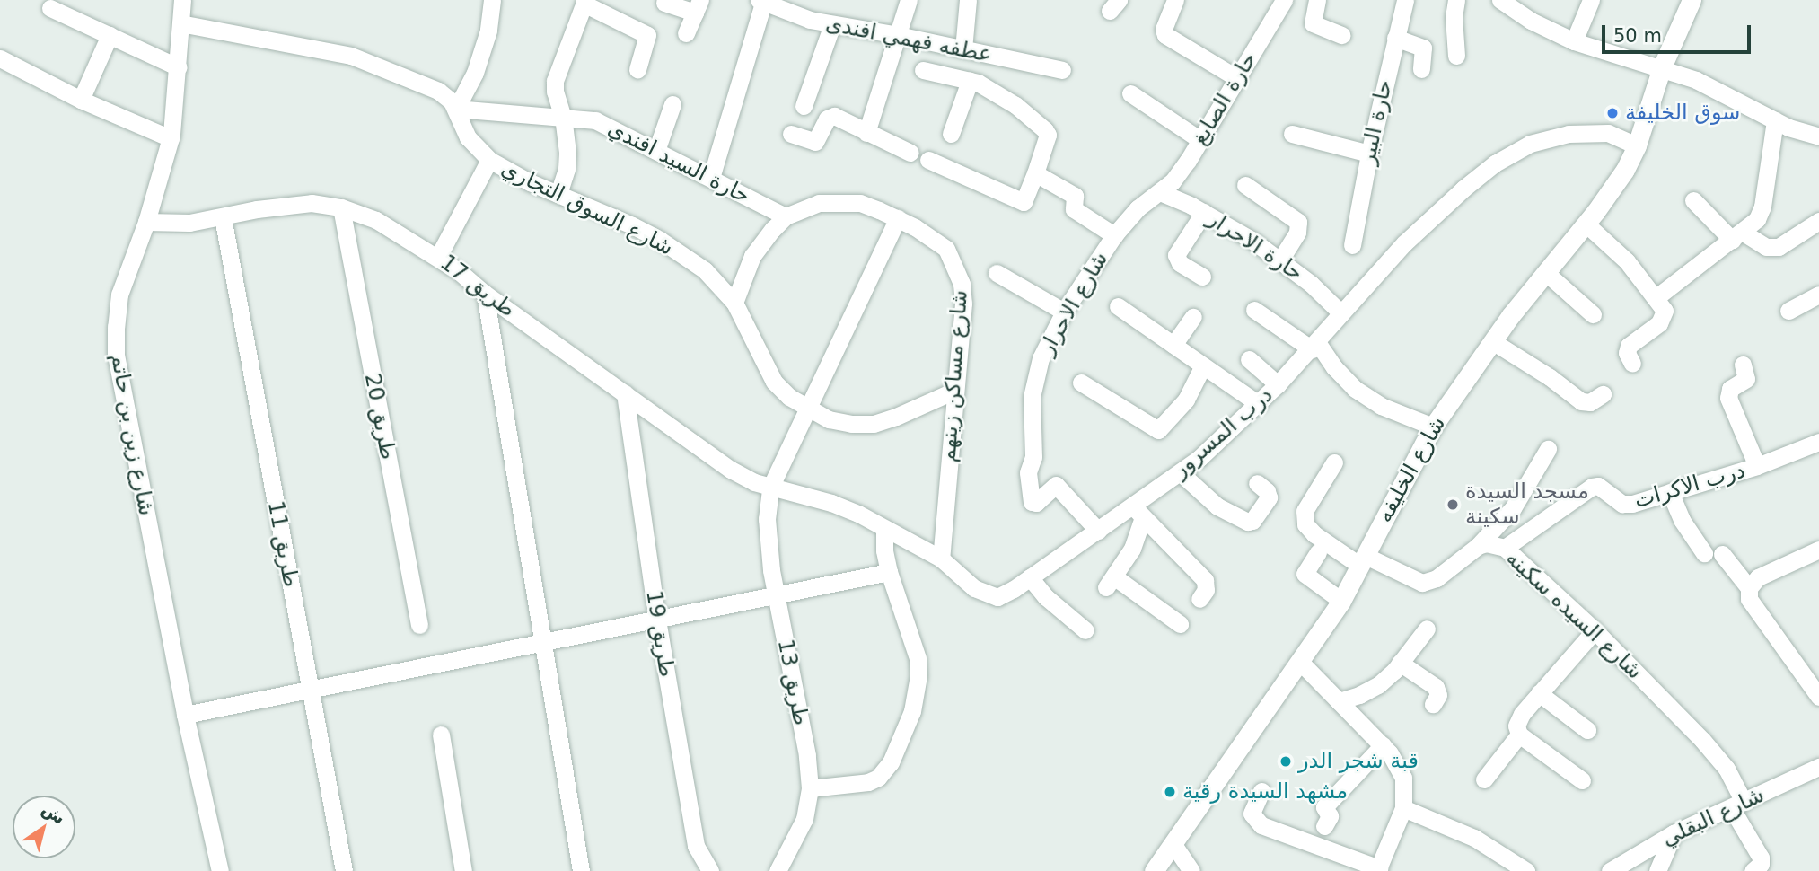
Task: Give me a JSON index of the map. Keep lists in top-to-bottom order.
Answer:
{
  "streets": {
    "street": [
      "عطفه فهمي افندى",
      "حارة الصايغ",
      "حارة البير",
      "حارة السيد افندي",
      "شارع السوق التجاري",
      "حارة الاحرار",
      "طريق 17",
      "شارع الاحرار",
      "شارع مساكن زينهم",
      "طريق 20",
      "درب المسرور",
      "شارع زين بن حاتم",
      "شارع الخليفه",
      "درب الاكرات",
      "طريق 11",
      "شارع السيده سكينه",
      "طريق 19",
      "طريق 13",
      "شارع البقلي"
    ]
  },
  "crossings": [
    ["حارة الصايغ", "حارة الاحرار"],
    ["حارة الصايغ", "شارع الاحرار"],
    ["حارة السيد افندي", "شارع السوق التجاري"],
    ["حارة السيد افندي", "شارع مساكن زينهم"],
    ["شارع السوق التجاري", "شارع مساكن زينهم"],
    ["شارع السوق التجاري", "شارع زين بن حاتم"],
    ["شارع السوق التجاري", "طريق 13"],
    ["حارة الاحرار", "شارع الاحرار"],
    ["حارة الاحرار", "درب المسرور"],
    ["طريق 17", "طريق 20"],
    ["طريق 17", "درب المسرور"],
    ["طريق 17", "شارع زين بن حاتم"],
    ["طريق 17", "طريق 11"],
    ["طريق 17", "طريق 19"],
    ["طريق 17", "طريق 13"],
    ["شارع الاحرار", "درب المسرور"],
    ["شارع مساكن زينهم", "درب المسرور"],
    ["شارع مساكن زينهم", "طريق 13"],
    ["درب المسرور", "شارع الخليفه"],
    ["درب المسرور", "طريق 13"],
    ["شارع الخليفه", "شارع السيده سكينه"],
    ["درب الاكرات", "شارع السيده سكينه"],
    ["شارع السيده سكينه", "شارع البقلي"]
  ],
  "places": [
    "سوق الخليفة",
    "مسجد السيدة سكينة",
    "قبة شجر الدر",
    "مشهد السيدة رقية"
  ],
  "scale_bar": "50 m",
  "north": "top right"
}
